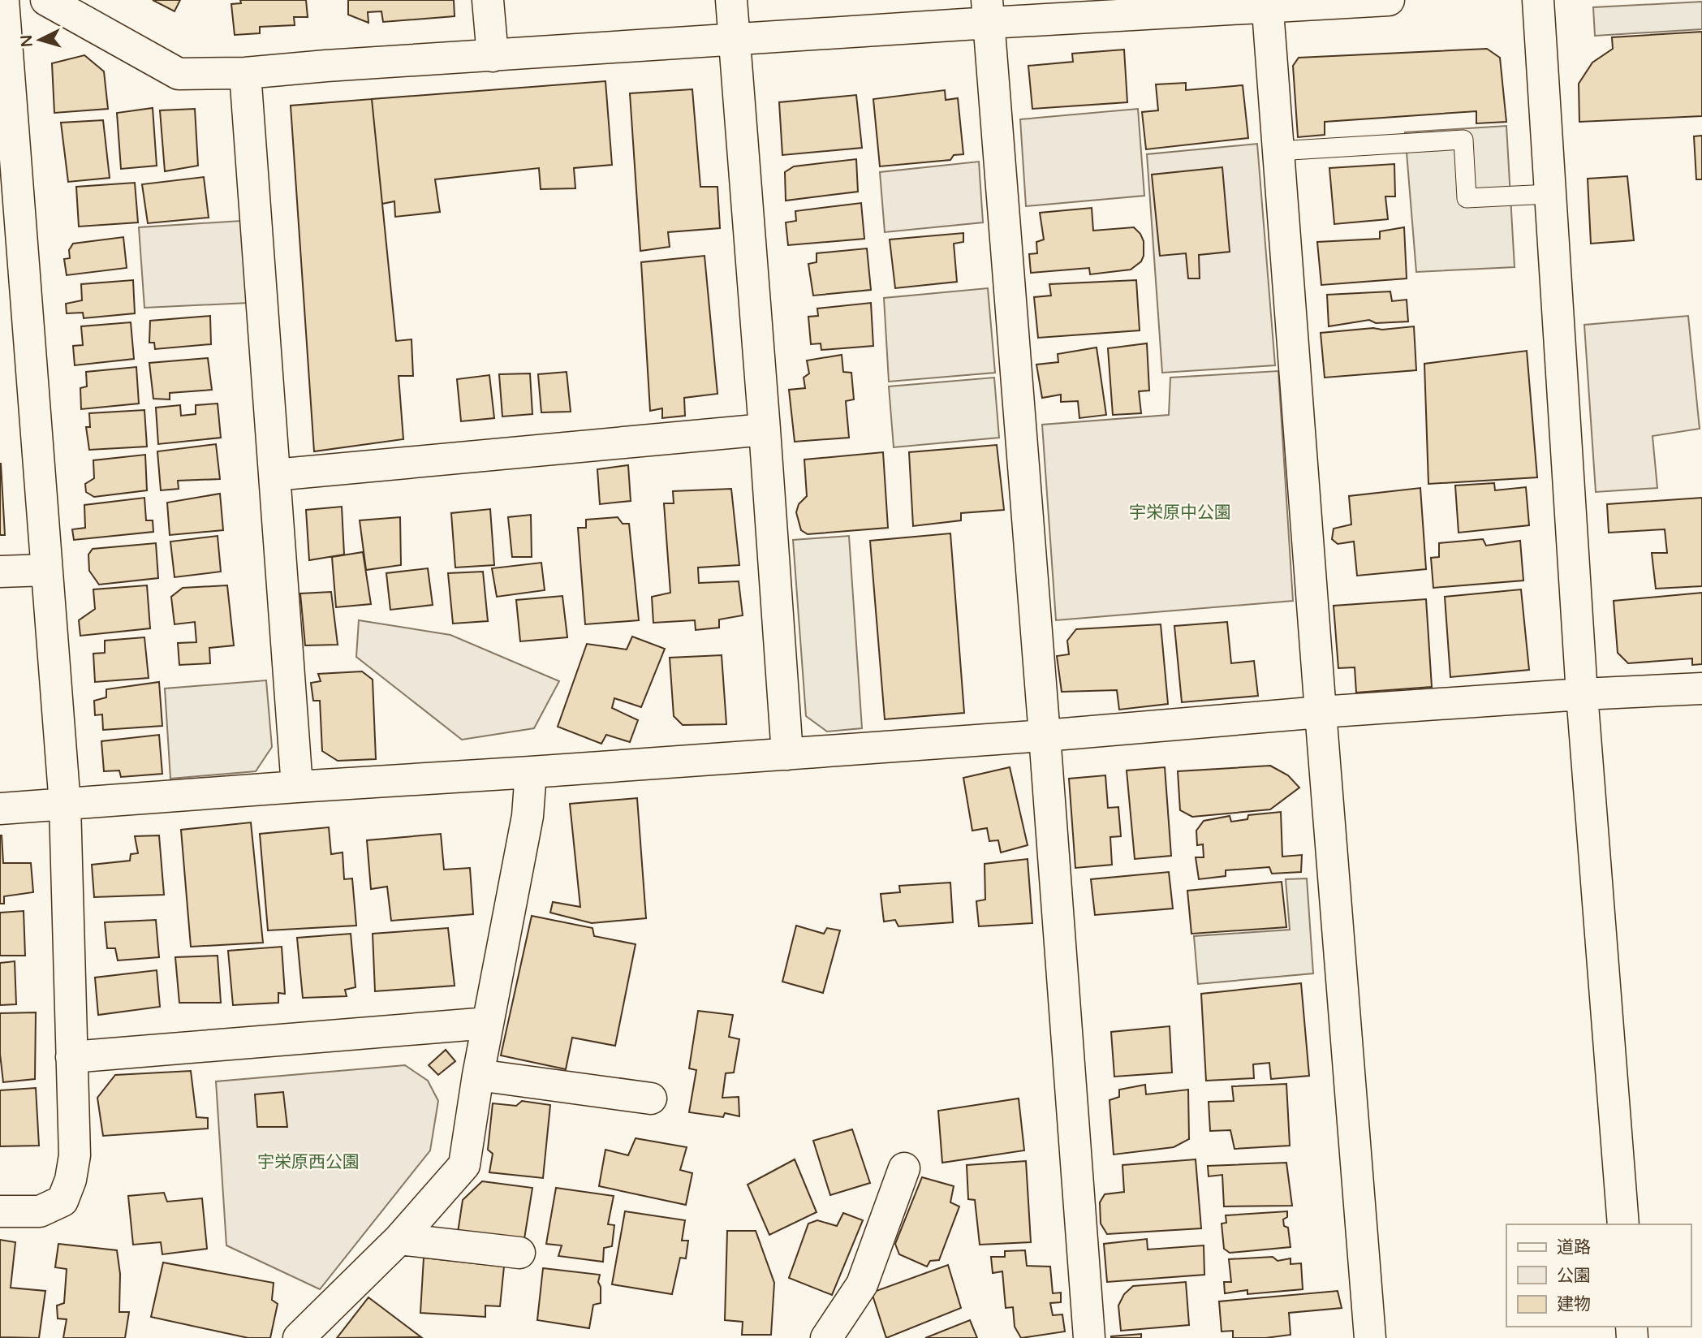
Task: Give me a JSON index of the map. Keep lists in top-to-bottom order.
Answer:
{
  "parks": ["宇栄原中公園", "宇栄原西公園"],
  "legend": ["道路", "公園", "建物"],
  "north": "left"
}
